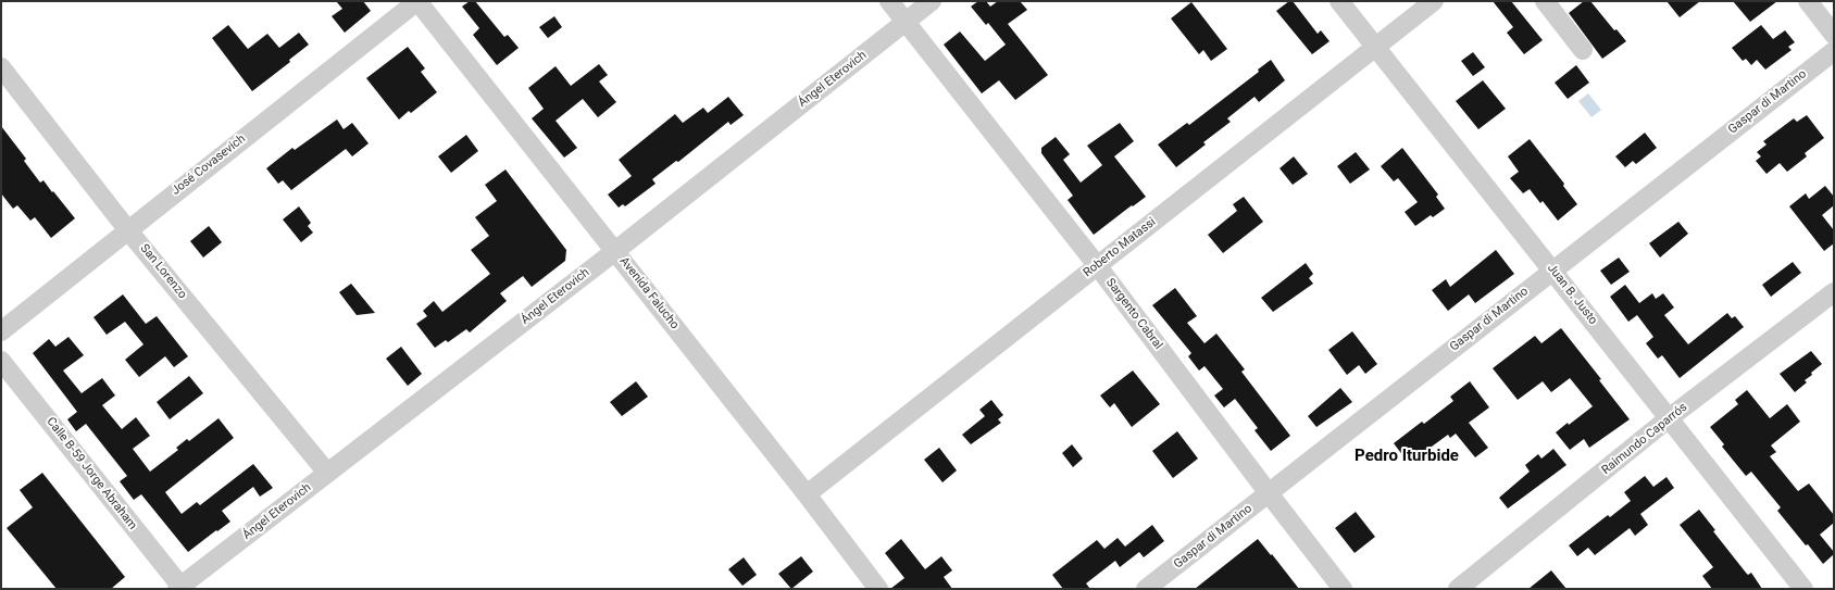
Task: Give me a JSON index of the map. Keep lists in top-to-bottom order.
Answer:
{
  "streets": {
    "street": [
      "Ángel Eterovich",
      "Gaspar di Martino",
      "José Covasevich",
      "Roberto Matassi",
      "San Lorenzo",
      "Avenida Falucho",
      "Juan B. Justo",
      "Sargento Cabral",
      "Raimundo Caparrós",
      "Calle B-59 Jorge Abraham"
    ]
  },
  "crossings": [
    ["Ángel Eterovich", "San Lorenzo"],
    ["Ángel Eterovich", "Avenida Falucho"],
    ["Ángel Eterovich", "Sargento Cabral"],
    ["Ángel Eterovich", "Calle B-59 Jorge Abraham"],
    ["Gaspar di Martino", "Juan B. Justo"],
    ["Gaspar di Martino", "Sargento Cabral"],
    ["José Covasevich", "San Lorenzo"],
    ["José Covasevich", "Avenida Falucho"],
    ["Roberto Matassi", "Avenida Falucho"],
    ["Roberto Matassi", "Juan B. Justo"],
    ["Roberto Matassi", "Sargento Cabral"],
    ["Juan B. Justo", "Raimundo Caparrós"]
  ],
  "districts": ["Pedro Iturbide"]
}
